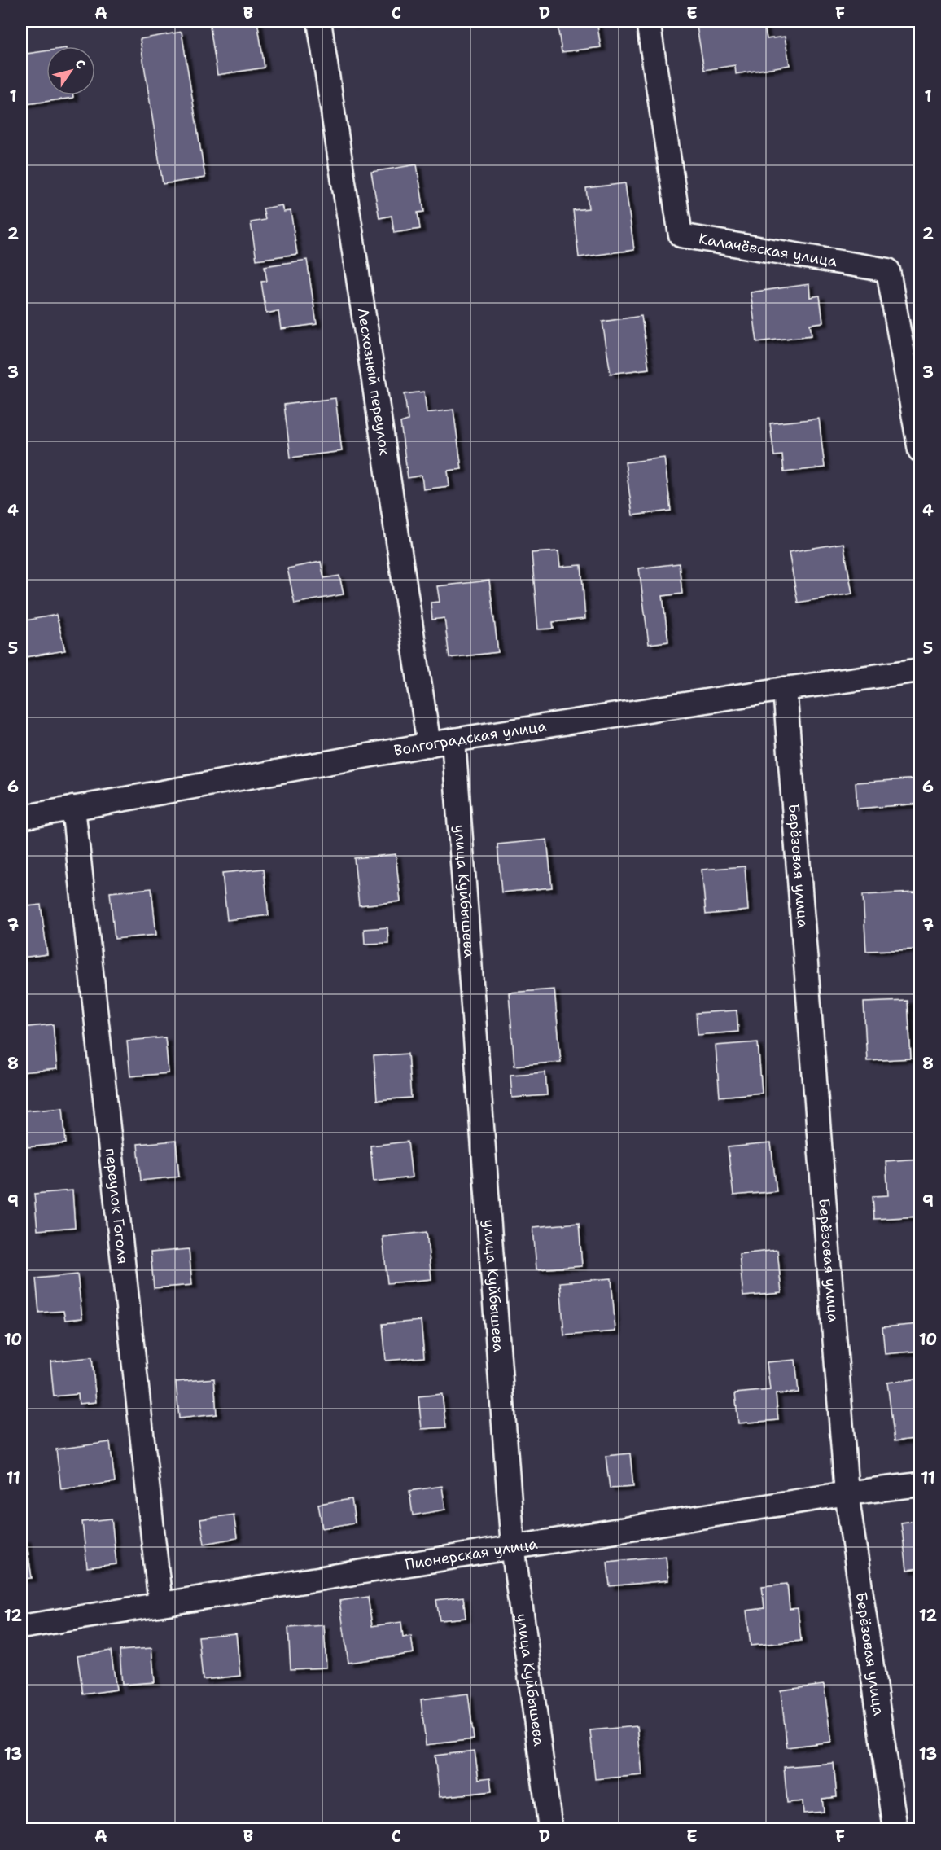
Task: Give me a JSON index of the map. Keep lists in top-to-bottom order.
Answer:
{
  "streets": {
    "street": [
      "Калачёвская улица",
      "Лесхозный переулок",
      "Волгоградская улица",
      "Берёзовая улица",
      "улица Куйбышева",
      "переулок Гоголя",
      "Пионерская улица"
    ]
  },
  "crossings": [
    ["Лесхозный переулок", "Волгоградская улица"],
    ["Волгоградская улица", "Берёзовая улица"],
    ["Волгоградская улица", "улица Куйбышева"],
    ["Волгоградская улица", "переулок Гоголя"],
    ["Берёзовая улица", "Пионерская улица"],
    ["улица Куйбышева", "Пионерская улица"],
    ["переулок Гоголя", "Пионерская улица"]
  ],
  "north": "top right",
  "grid": {
    "columns": [
      "A",
      "B",
      "C",
      "D",
      "E",
      "F"
    ],
    "rows": [
      "1",
      "2",
      "3",
      "4",
      "5",
      "6",
      "7",
      "8",
      "9",
      "10",
      "11",
      "12",
      "13"
    ]
  }
}
